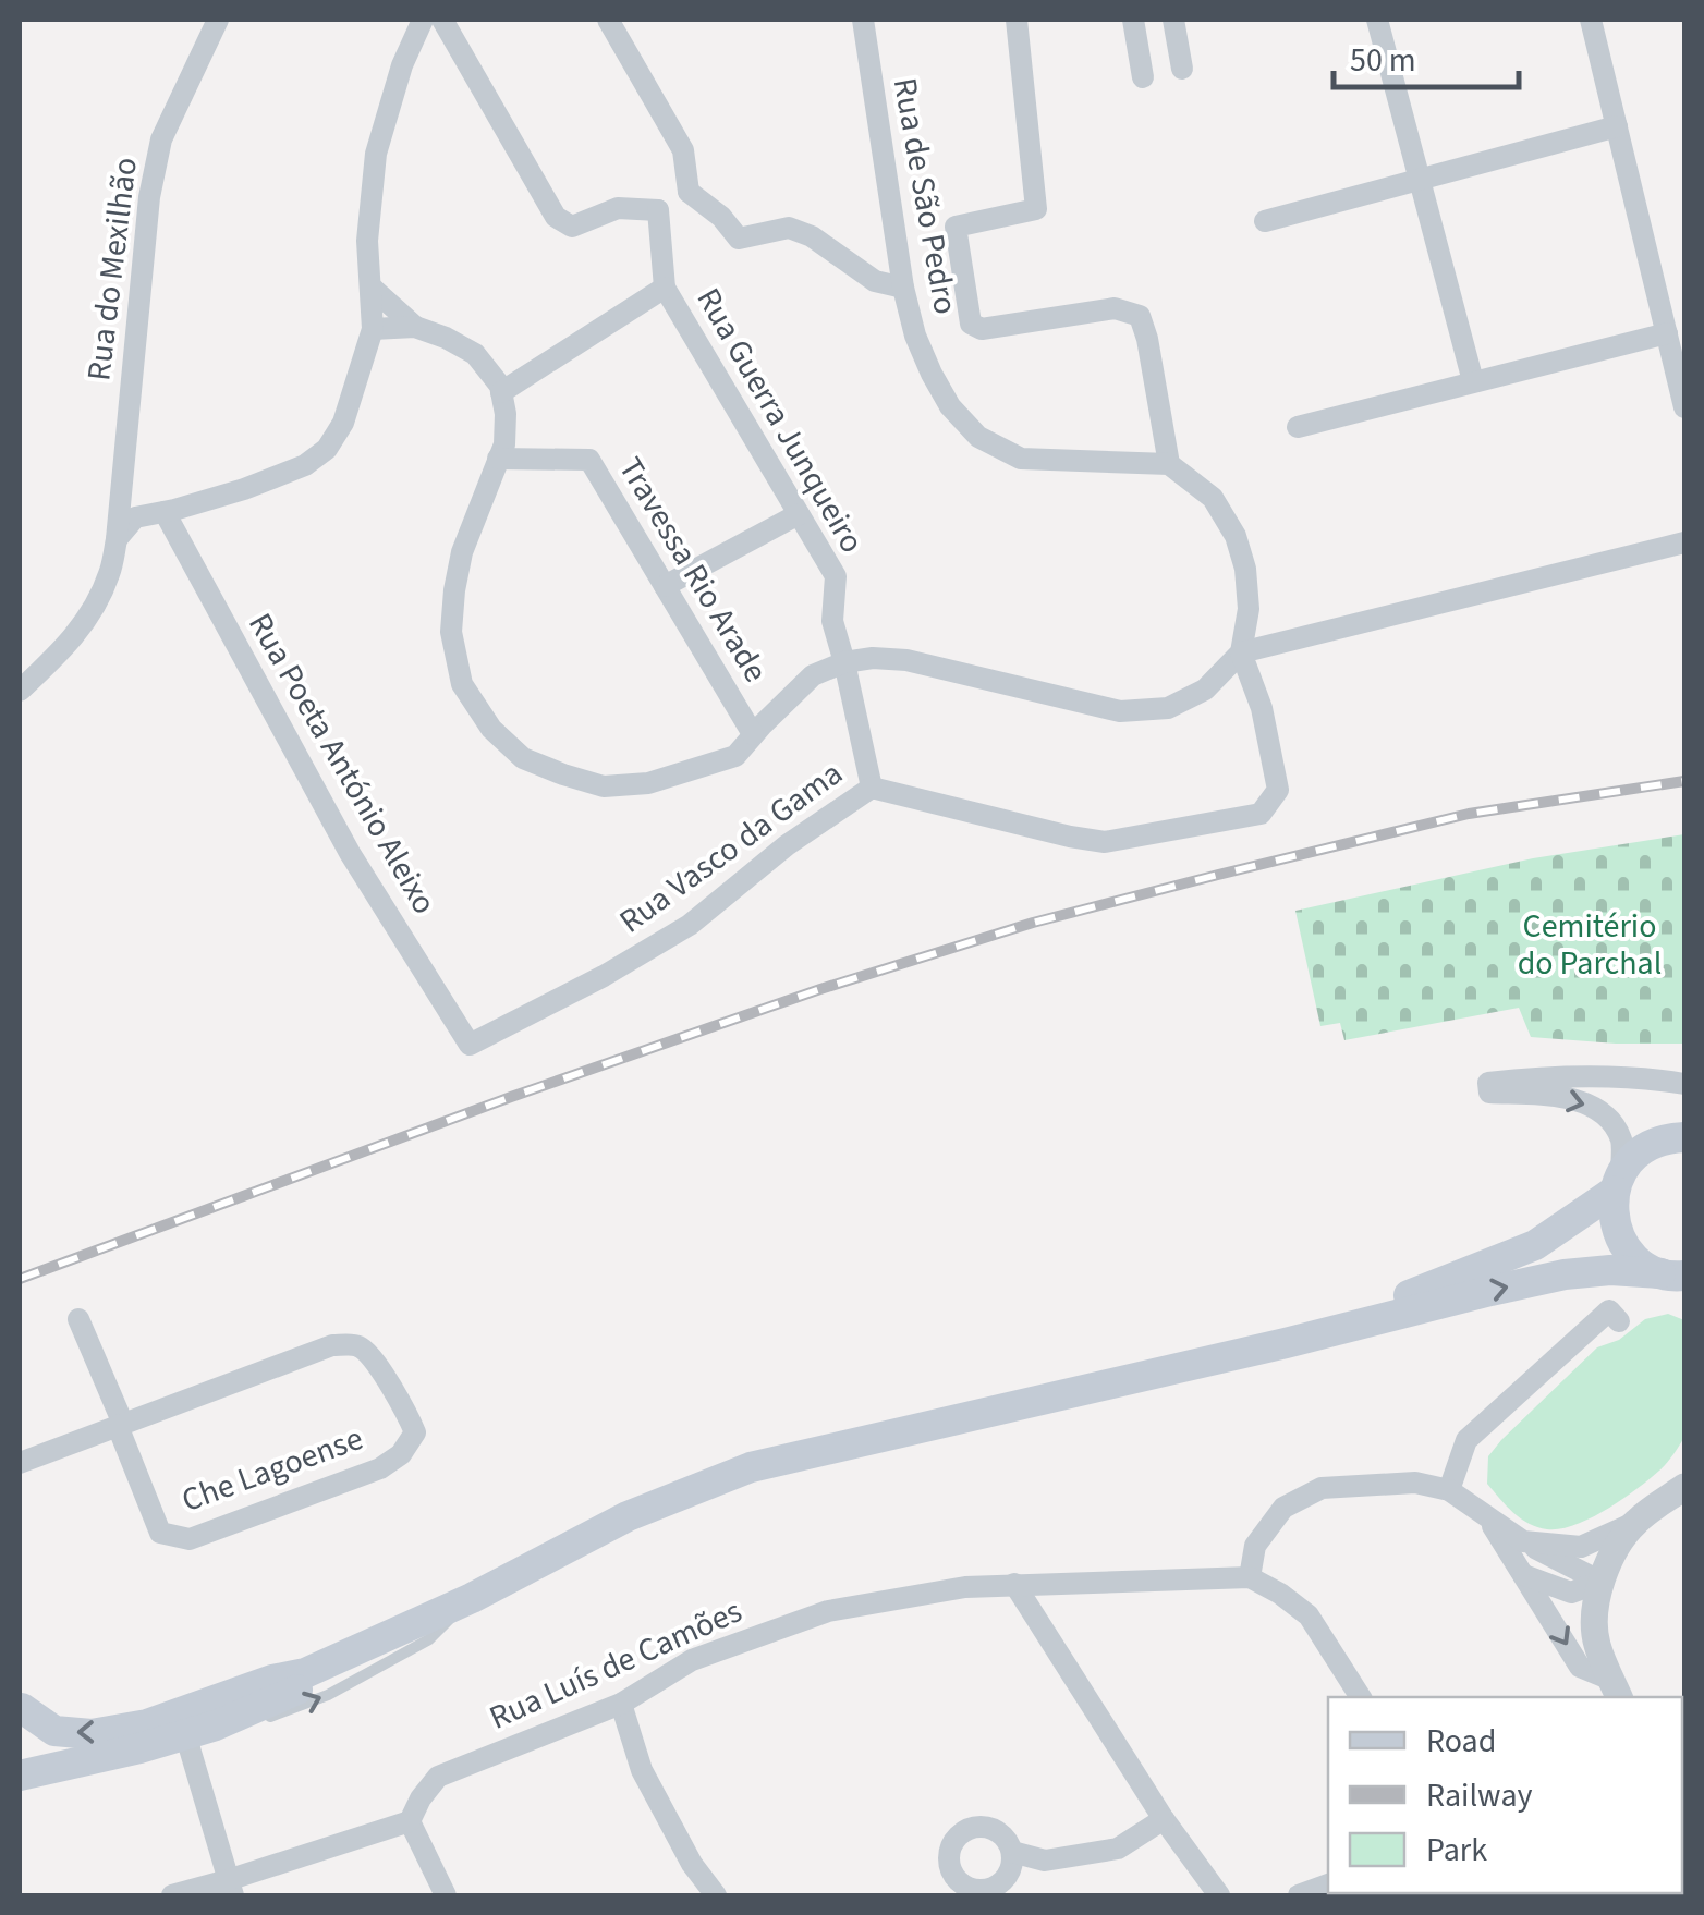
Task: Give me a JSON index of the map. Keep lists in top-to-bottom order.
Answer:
{
  "streets": {
    "street": [
      "Rua de São Pedro",
      "Rua do Mexilhão",
      "Rua Guerra Junqueiro",
      "Travessa Rio Arade",
      "Rua Poeta António Aleixo",
      "Rua Vasco da Gama",
      "Che Lagoense",
      "Rua Luís de Camões"
    ]
  },
  "crossings": [
    ["Rua Guerra Junqueiro", "Rua Vasco da Gama"],
    ["Rua Poeta António Aleixo", "Rua Vasco da Gama"]
  ],
  "parks": ["Cemitério do Parchal"],
  "legend": ["Road", "Railway", "Park"],
  "scale_bar": "50 m"
}
